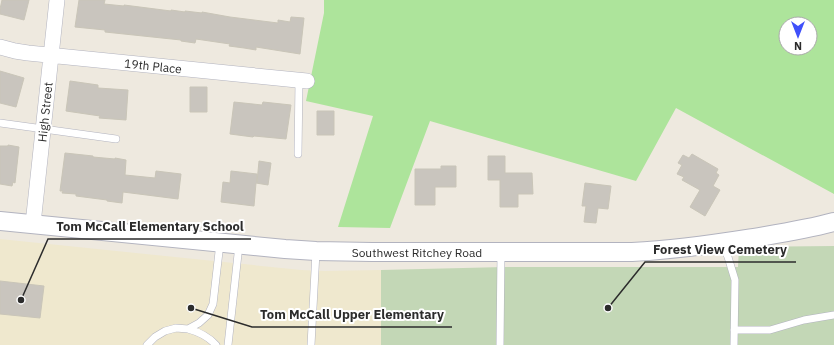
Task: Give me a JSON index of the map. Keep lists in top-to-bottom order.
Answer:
{
  "streets": {
    "street": ["19th Place", "High Street", "Southwest Ritchey Road"]
  },
  "crossings": [
    ["19th Place", "High Street"],
    ["High Street", "Southwest Ritchey Road"]
  ],
  "places": ["Tom McCall Elementary School", "Tom McCall Upper Elementary", "Forest View Cemetery"],
  "north": "bottom"
}
